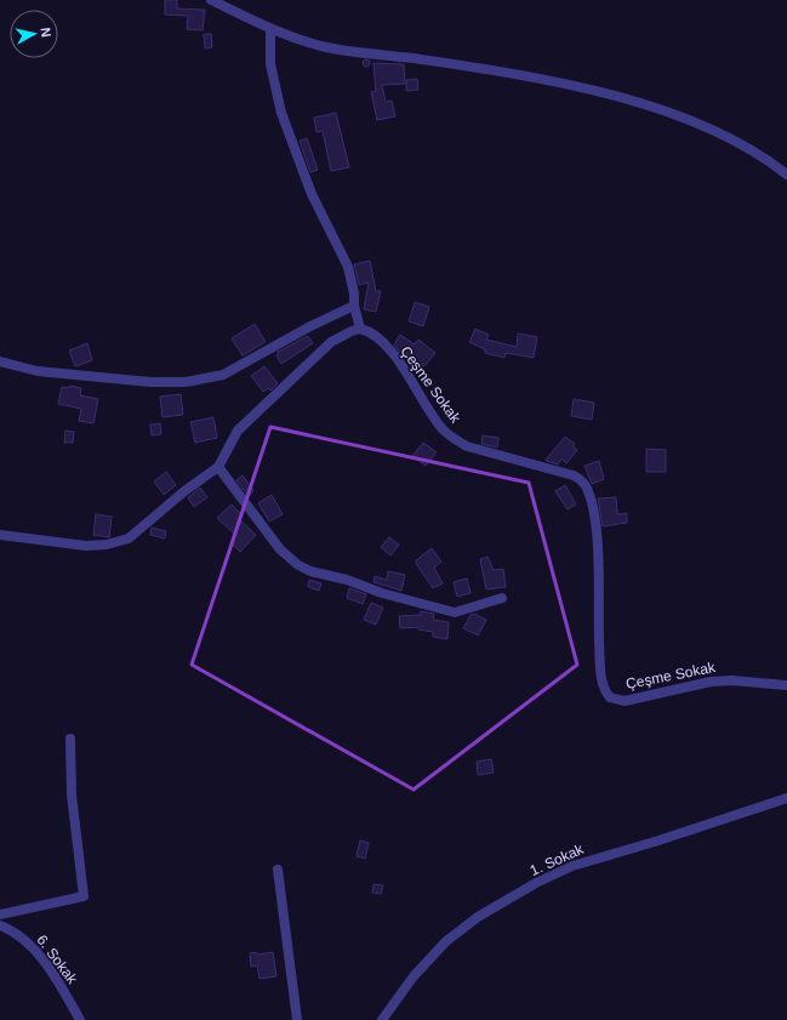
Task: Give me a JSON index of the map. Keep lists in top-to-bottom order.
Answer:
{
  "streets": {
    "street": ["Çeşme Sokak", "1. Sokak", "6. Sokak"]
  },
  "north": "right"
}
